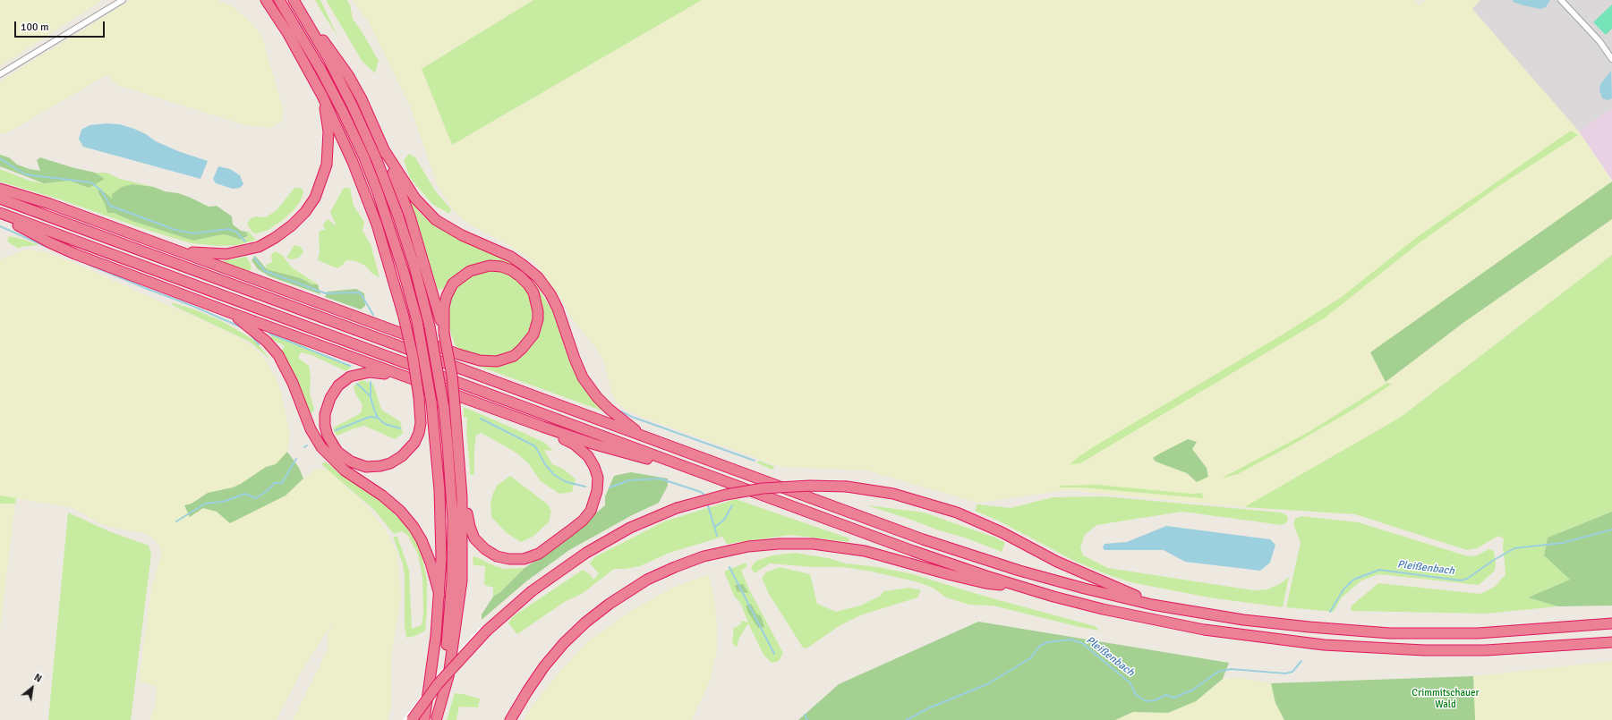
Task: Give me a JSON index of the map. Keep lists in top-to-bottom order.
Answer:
{
  "water": ["Pleißenbach"],
  "parks": ["Crimmitschauer Wald"],
  "scale_bar": "100 m",
  "north": "top right"
}
